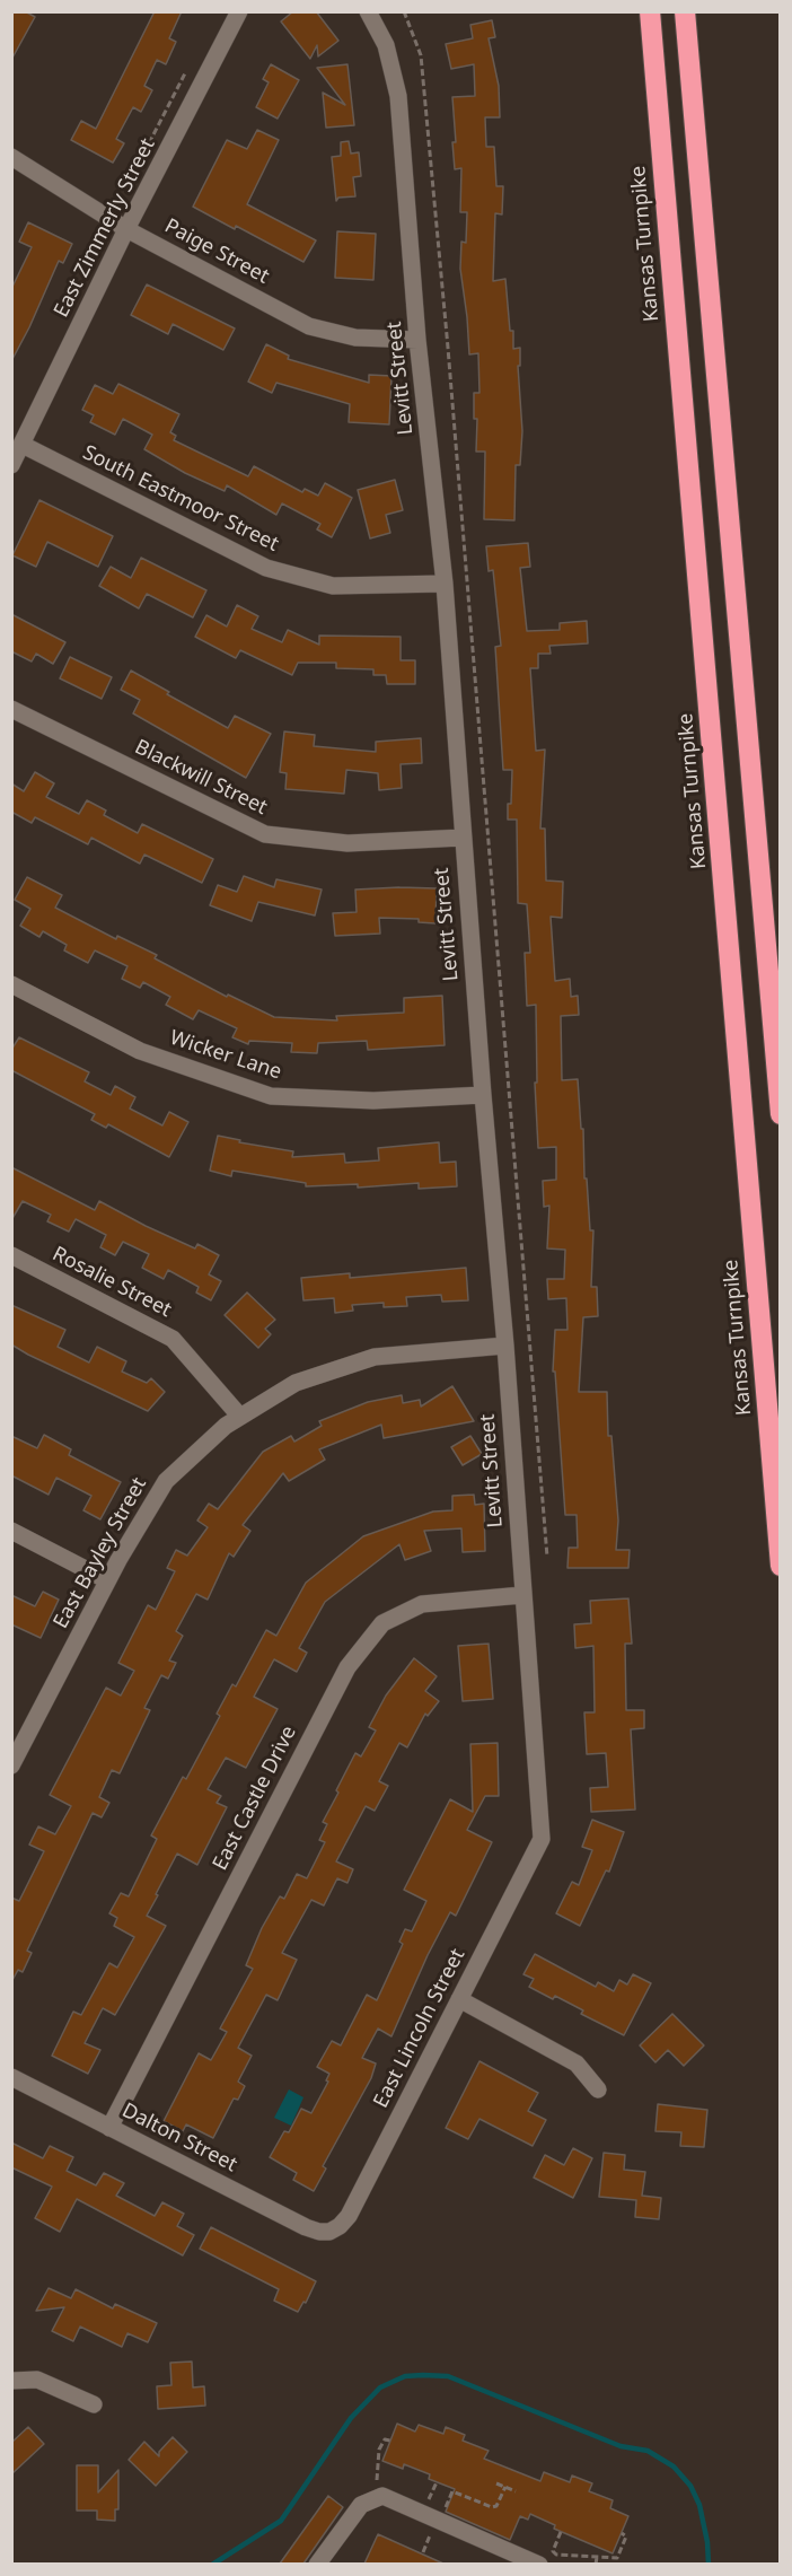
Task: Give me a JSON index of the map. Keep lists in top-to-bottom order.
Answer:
{
  "streets": {
    "highway": ["Kansas Turnpike"],
    "street": [
      "East Zimmerly Street",
      "Paige Street",
      "Levitt Street",
      "South Eastmoor Street",
      "Blackwill Street",
      "Wicker Lane",
      "Rosalie Street",
      "East Bayley Street",
      "East Castle Drive",
      "East Lincoln Street",
      "Dalton Street"
    ]
  },
  "crossings": [
    ["East Zimmerly Street", "Paige Street"],
    ["East Zimmerly Street", "South Eastmoor Street"],
    ["Paige Street", "Levitt Street"],
    ["Levitt Street", "South Eastmoor Street"],
    ["Levitt Street", "Blackwill Street"],
    ["Levitt Street", "Wicker Lane"],
    ["Levitt Street", "East Bayley Street"],
    ["Levitt Street", "East Castle Drive"],
    ["Levitt Street", "East Lincoln Street"],
    ["Rosalie Street", "East Bayley Street"],
    ["East Castle Drive", "Dalton Street"],
    ["East Lincoln Street", "Dalton Street"]
  ]
}
